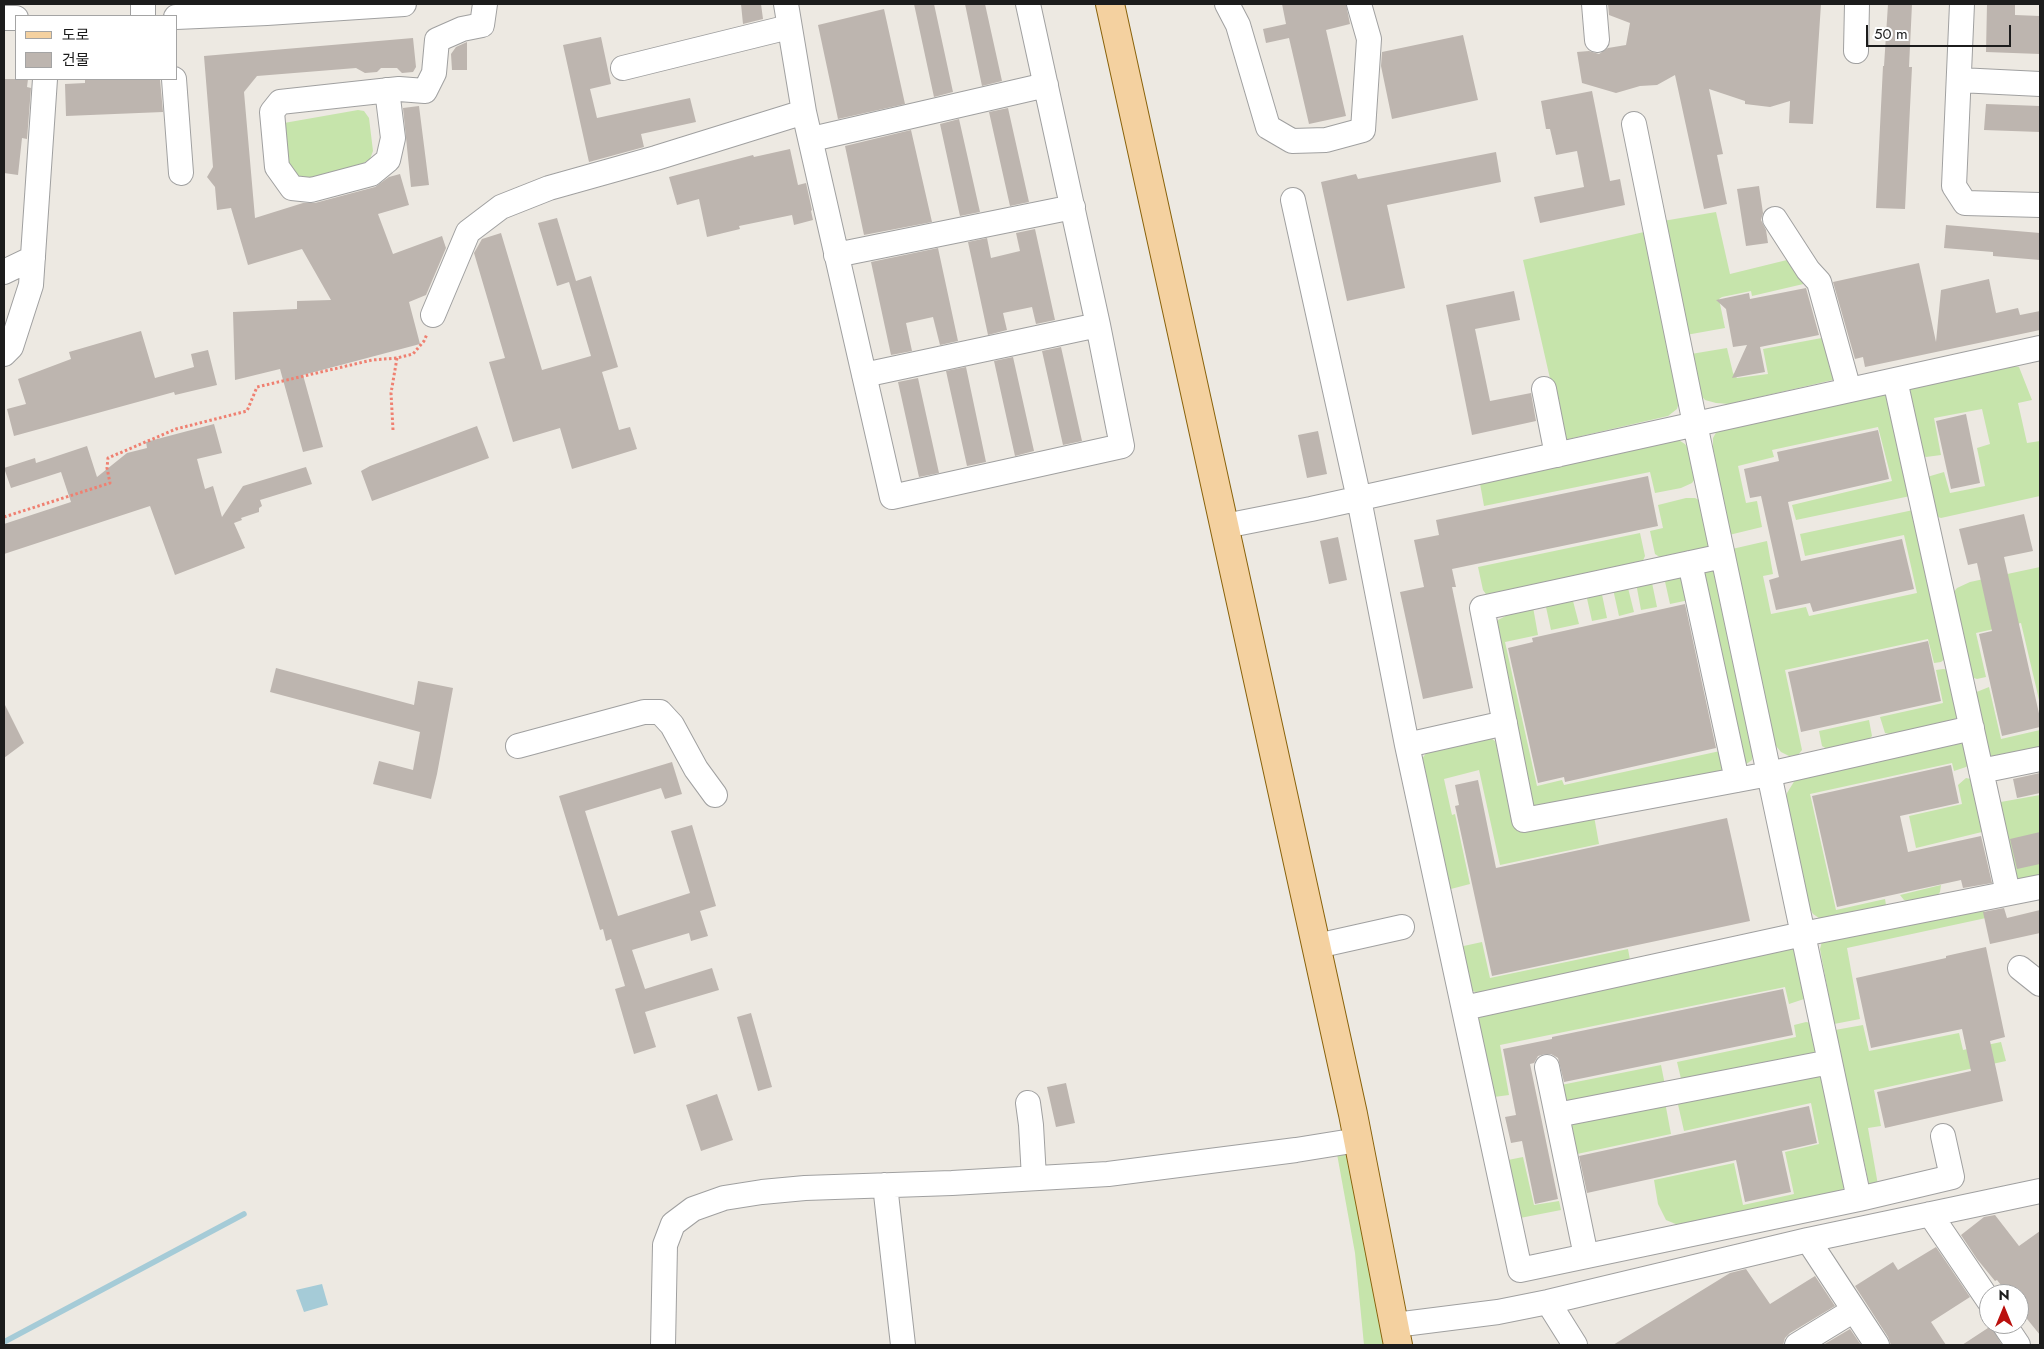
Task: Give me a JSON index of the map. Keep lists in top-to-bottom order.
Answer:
{
  "legend": ["도로", "건물"],
  "scale_bar": "50 m",
  "north": "top"
}
